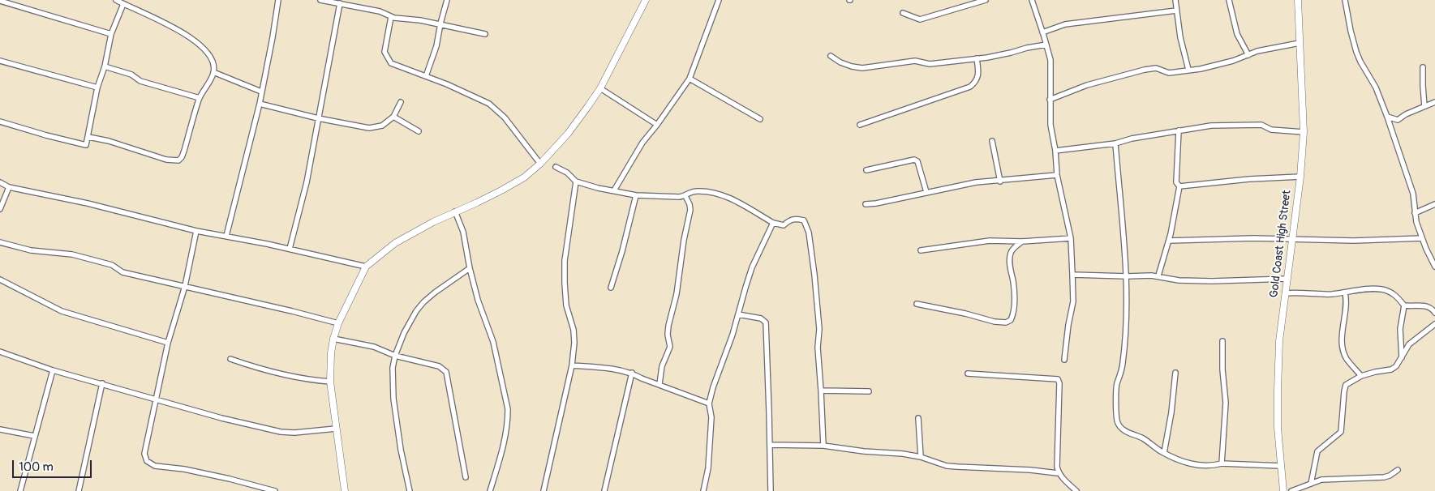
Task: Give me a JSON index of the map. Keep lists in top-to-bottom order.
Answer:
{
  "streets": {
    "street": ["Gold Coast High Street"]
  },
  "scale_bar": "100 m"
}
